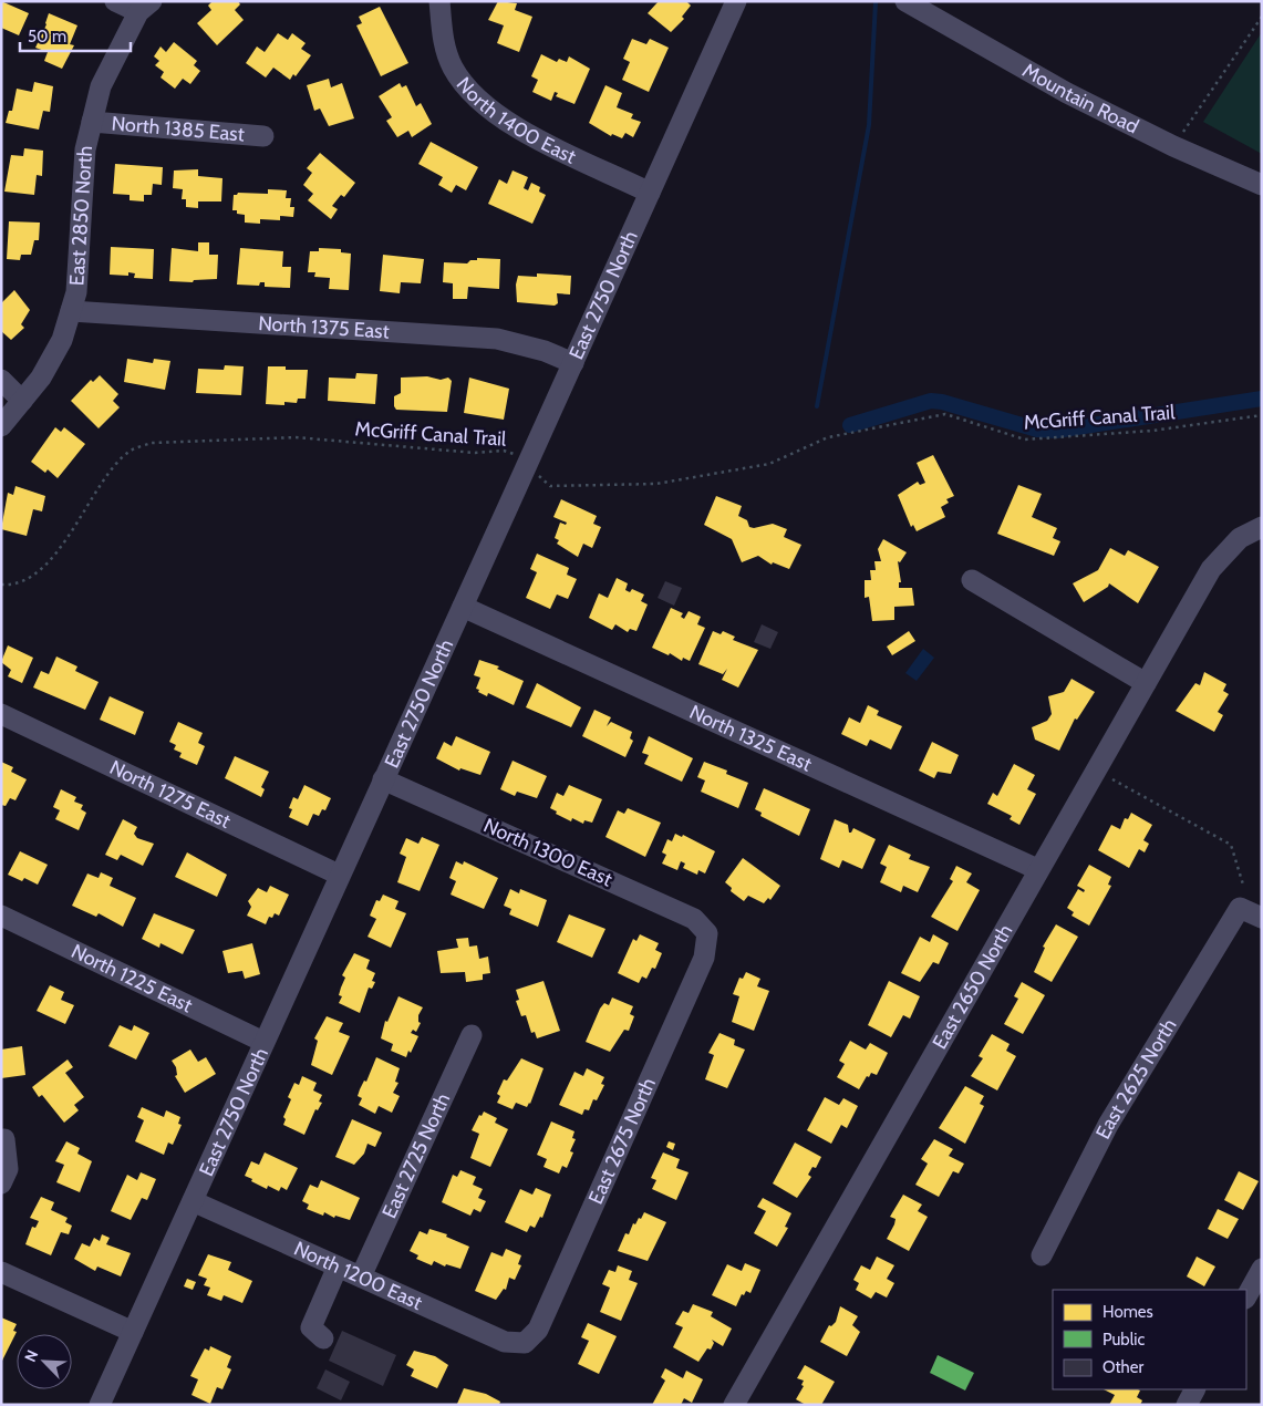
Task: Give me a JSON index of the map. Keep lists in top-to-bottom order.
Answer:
{
  "streets": {
    "street": [
      "Mountain Road",
      "North 1400 East",
      "North 1385 East",
      "East 2850 North",
      "East 2750 North",
      "North 1375 East",
      "North 1325 East",
      "North 1275 East",
      "North 1300 East",
      "North 1225 East",
      "East 2650 North",
      "East 2625 North",
      "East 2675 North",
      "East 2725 North",
      "North 1200 East"
    ],
    "path": ["McGriff Canal Trail"]
  },
  "crossings": [
    ["North 1400 East", "East 2750 North"],
    ["North 1385 East", "East 2850 North"],
    ["East 2850 North", "North 1375 East"],
    ["East 2750 North", "North 1375 East"],
    ["East 2750 North", "McGriff Canal Trail"],
    ["East 2750 North", "North 1325 East"],
    ["East 2750 North", "North 1275 East"],
    ["East 2750 North", "North 1300 East"],
    ["East 2750 North", "North 1225 East"],
    ["East 2750 North", "North 1200 East"],
    ["North 1325 East", "East 2650 North"],
    ["North 1300 East", "East 2675 North"],
    ["East 2675 North", "North 1200 East"],
    ["East 2725 North", "North 1200 East"]
  ],
  "legend": ["Homes", "Public", "Other"],
  "scale_bar": "50 m",
  "north": "top left"
}
